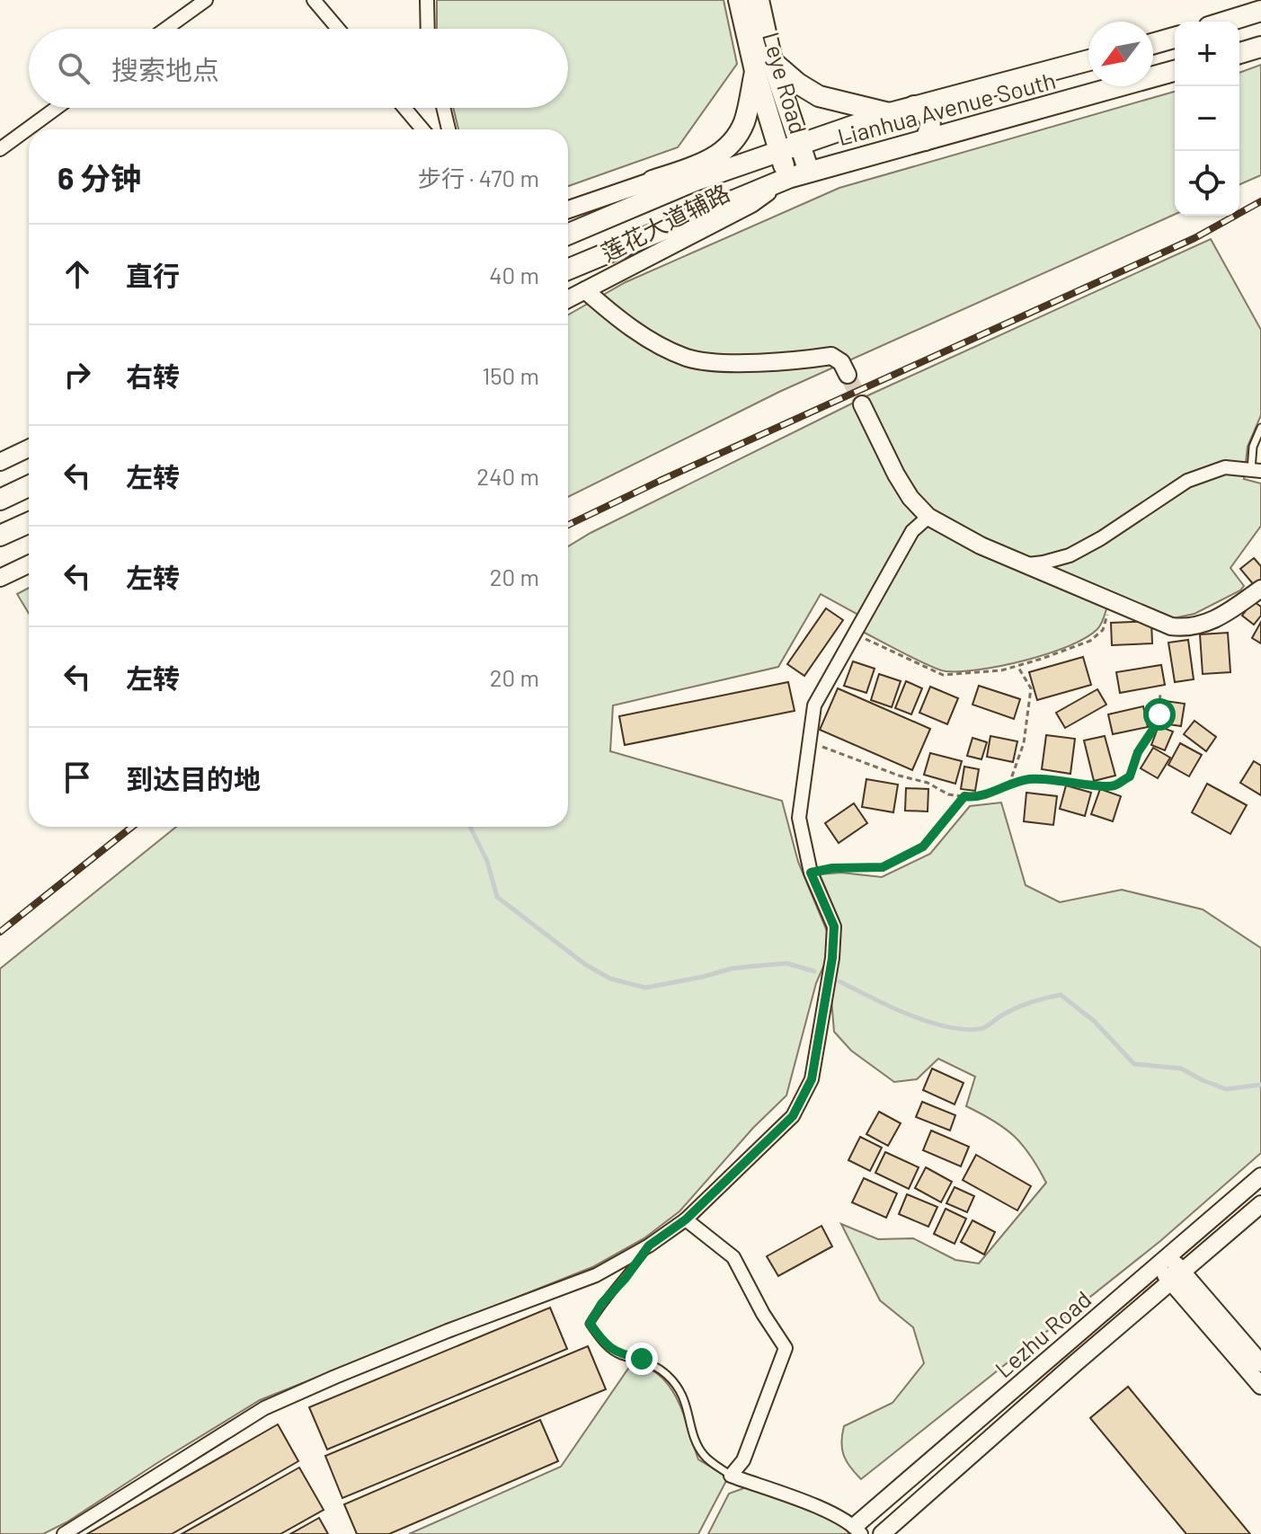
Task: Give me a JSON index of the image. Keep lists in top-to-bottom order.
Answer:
{
  "streets": {
    "main road": ["Leye Road", "Lianhua Avenue South"],
    "street": ["莲花大道辅路", "Lezhu Road"]
  },
  "crossings": [
    ["Leye Road", "Lianhua Avenue South"],
    ["Leye Road", "莲花大道辅路"],
    ["Lianhua Avenue South", "莲花大道辅路"]
  ],
  "north": "bottom left",
  "page": {
    "map_buttons": ["+", "−"],
    "search": "搜索地点",
    "heading": ["6 分钟", "步行 · 470 m"],
    "list": [
      ["直行", "40 m"],
      ["右转", "150 m"],
      ["左转", "240 m"],
      ["左转", "20 m"],
      ["左转", "20 m"],
      "到达目的地"
    ]
  }
}
